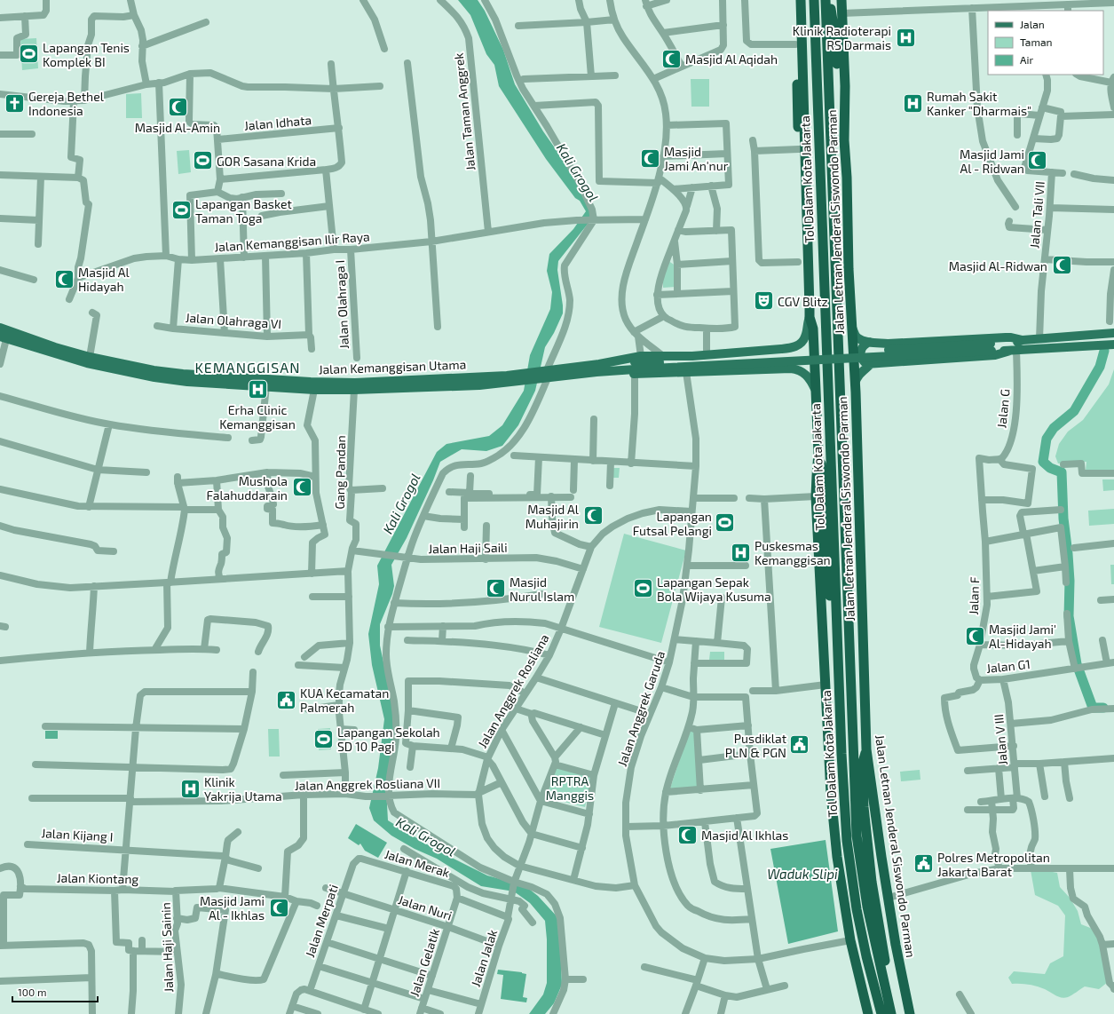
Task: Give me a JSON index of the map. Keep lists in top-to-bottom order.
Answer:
{
  "streets": {
    "highway": ["Tol Dalam Kota Jakarta", "Jalan Letnan Jenderal Siswondo Parman"],
    "main road": ["Jalan Kemanggisan Utama"],
    "street": [
      "Jalan Taman Anggrek",
      "Jalan Idhata",
      "Jalan Tali VII",
      "Jalan Kemanggisan Ilir Raya",
      "Jalan Olahraga I",
      "Jalan Olahraga VI",
      "Jalan G",
      "Gang Pandan",
      "Jalan Haji Saili",
      "Jalan F",
      "Jalan G1",
      "Jalan Anggrek Rosliana",
      "Jalan Anggrek Garuda",
      "Jalan V III",
      "Jalan Anggrek Rosliana VII",
      "Jalan Kijang I",
      "Jalan Merak",
      "Jalan Kiontang",
      "Jalan Nuri",
      "Jalan Merpati",
      "Jalan Haji Sainin",
      "Jalan Jalak",
      "Jalan Gelatik"
    ]
  },
  "crossings": [
    ["Jalan Taman Anggrek", "Jalan Kemanggisan Ilir Raya"],
    ["Jalan Letnan Jenderal Siswondo Parman", "Jalan Anggrek Garuda"],
    ["Jalan Kemanggisan Ilir Raya", "Jalan Olahraga I"],
    ["Jalan Kemanggisan Utama", "Gang Pandan"],
    ["Jalan G", "Jalan F"],
    ["Gang Pandan", "Jalan Haji Saili"],
    ["Jalan Haji Saili", "Jalan Anggrek Rosliana"],
    ["Jalan F", "Jalan G1"],
    ["Jalan G1", "Jalan V III"],
    ["Jalan Anggrek Rosliana", "Jalan Anggrek Garuda"],
    ["Jalan Anggrek Rosliana", "Jalan Anggrek Rosliana VII"],
    ["Jalan Merak", "Jalan Merpati"],
    ["Jalan Merak", "Jalan Gelatik"],
    ["Jalan Kiontang", "Jalan Haji Sainin"],
    ["Jalan Nuri", "Jalan Merpati"],
    ["Jalan Nuri", "Jalan Jalak"],
    ["Jalan Nuri", "Jalan Gelatik"]
  ],
  "districts": ["KEMANGGISAN"],
  "water": ["Kali Grogol", "Waduk Slipi"],
  "parks": ["RPTRA Manggis"],
  "places": {
    "hospital": [
      "Klinik Radioterapi RS Darmais",
      "Rumah Sakit Kanker \"Dharmais\"",
      "Erha Clinic Kemanggisan",
      "Puskesmas Kemanggisan",
      "Klinik Yakrija Utama"
    ],
    "sports": [
      "Lapangan Tenis Komplek BI",
      "GOR Sasana Krida",
      "Lapangan Basket Taman Toga",
      "Lapangan Futsal Pelangi",
      "Lapangan Sepak Bola Wijaya Kusuma",
      "Lapangan Sekolah SD 10 Pagi"
    ],
    "mosque": [
      "Masjid Al Aqidah",
      "Masjid Al-Amin",
      "Masjid Jami An'nur",
      "Masjid Jami Al - Ridwan",
      "Masjid Al-Ridwan",
      "Masjid Al Hidayah",
      "Mushola Falahuddarain",
      "Masjid Al Muhajirin",
      "Masjid Nurul Islam",
      "Masjid Jami' Al-Hidayah",
      "Masjid Al Ikhlas",
      "Masjid Jami Al - Ikhlas"
    ],
    "church": ["Gereja Bethel Indonesia"],
    "theatre": ["CGV Blitz"],
    "public building": ["KUA Kecamatan Palmerah", "Pusdiklat PLN & PGN", "Polres Metropolitan Jakarta Barat"]
  },
  "legend": ["Jalan", "Taman", "Air"],
  "scale_bar": "100 m"
}
